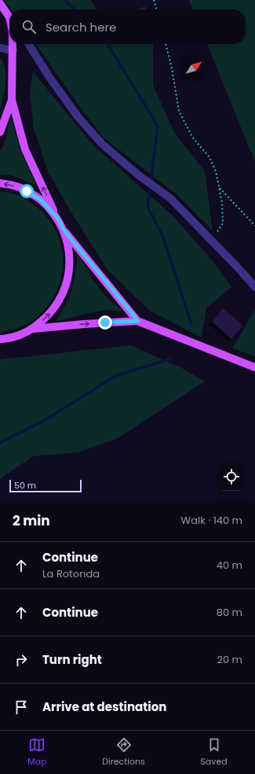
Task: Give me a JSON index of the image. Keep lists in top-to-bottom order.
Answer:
{
  "scale_bar": "50 m",
  "north": "top right",
  "page": {
    "search": "Search here",
    "scale": "50 m",
    "heading": ["2 min", "Walk · 140 m"],
    "list": [
      ["Continue", "La Rotonda", "40 m"],
      ["Continue", "80 m"],
      ["Turn right", "20 m"],
      "Arrive at destination"
    ],
    "nav": ["Map", "Directions", "Saved"]
  }
}
